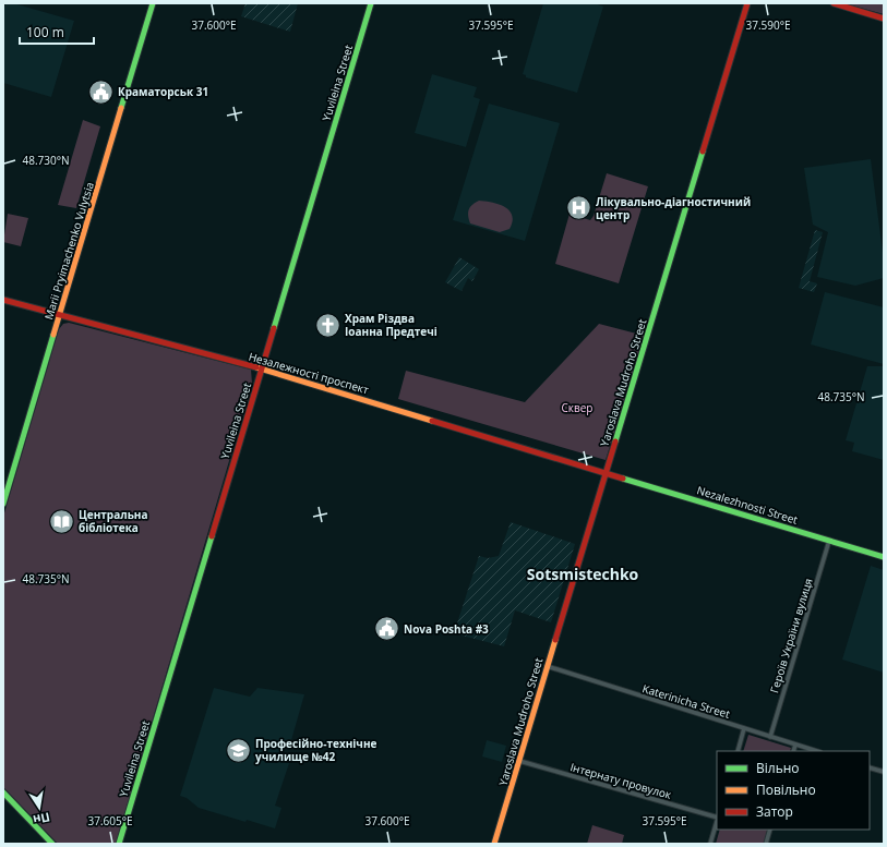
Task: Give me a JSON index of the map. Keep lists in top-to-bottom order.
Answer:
{
  "streets": {
    "street": [
      "Yuvileina Street",
      "Marii Pryimachenko Vulytsia",
      "Незалежності проспект",
      "Yaroslava Mudroho Street",
      "Nezalezhnosti Street",
      "Героїв України вулиця",
      "Katerinicha Street",
      "Інтернату провулок"
    ]
  },
  "crossings": [
    ["Yuvileina Street", "Незалежності проспект"],
    ["Marii Pryimachenko Vulytsia", "Незалежності проспект"],
    ["Незалежності проспект", "Yaroslava Mudroho Street"],
    ["Незалежності проспект", "Nezalezhnosti Street"],
    ["Yaroslava Mudroho Street", "Nezalezhnosti Street"],
    ["Yaroslava Mudroho Street", "Katerinicha Street"],
    ["Yaroslava Mudroho Street", "Інтернату провулок"],
    ["Nezalezhnosti Street", "Героїв України вулиця"],
    ["Героїв України вулиця", "Katerinicha Street"]
  ],
  "districts": ["Sotsmistechko"],
  "parks": ["Сквер"],
  "places": {
    "public building": ["Краматорськ 31", "Nova Poshta #3"],
    "hospital": ["Лікувально-діагностичний центр"],
    "church": ["Храм Різдва Іоанна Предтечі"],
    "library": ["Центральна бібліотека"],
    "school or university": ["Професійно-технічне училище №42"]
  },
  "legend": ["Вільно", "Повільно", "Затор"],
  "scale_bar": "100 m",
  "north": "bottom",
  "coordinates": [
    "37.600°E",
    "37.595°E",
    "37.590°E",
    "48.730°N",
    "48.735°N",
    "37.605°E"
  ]
}
